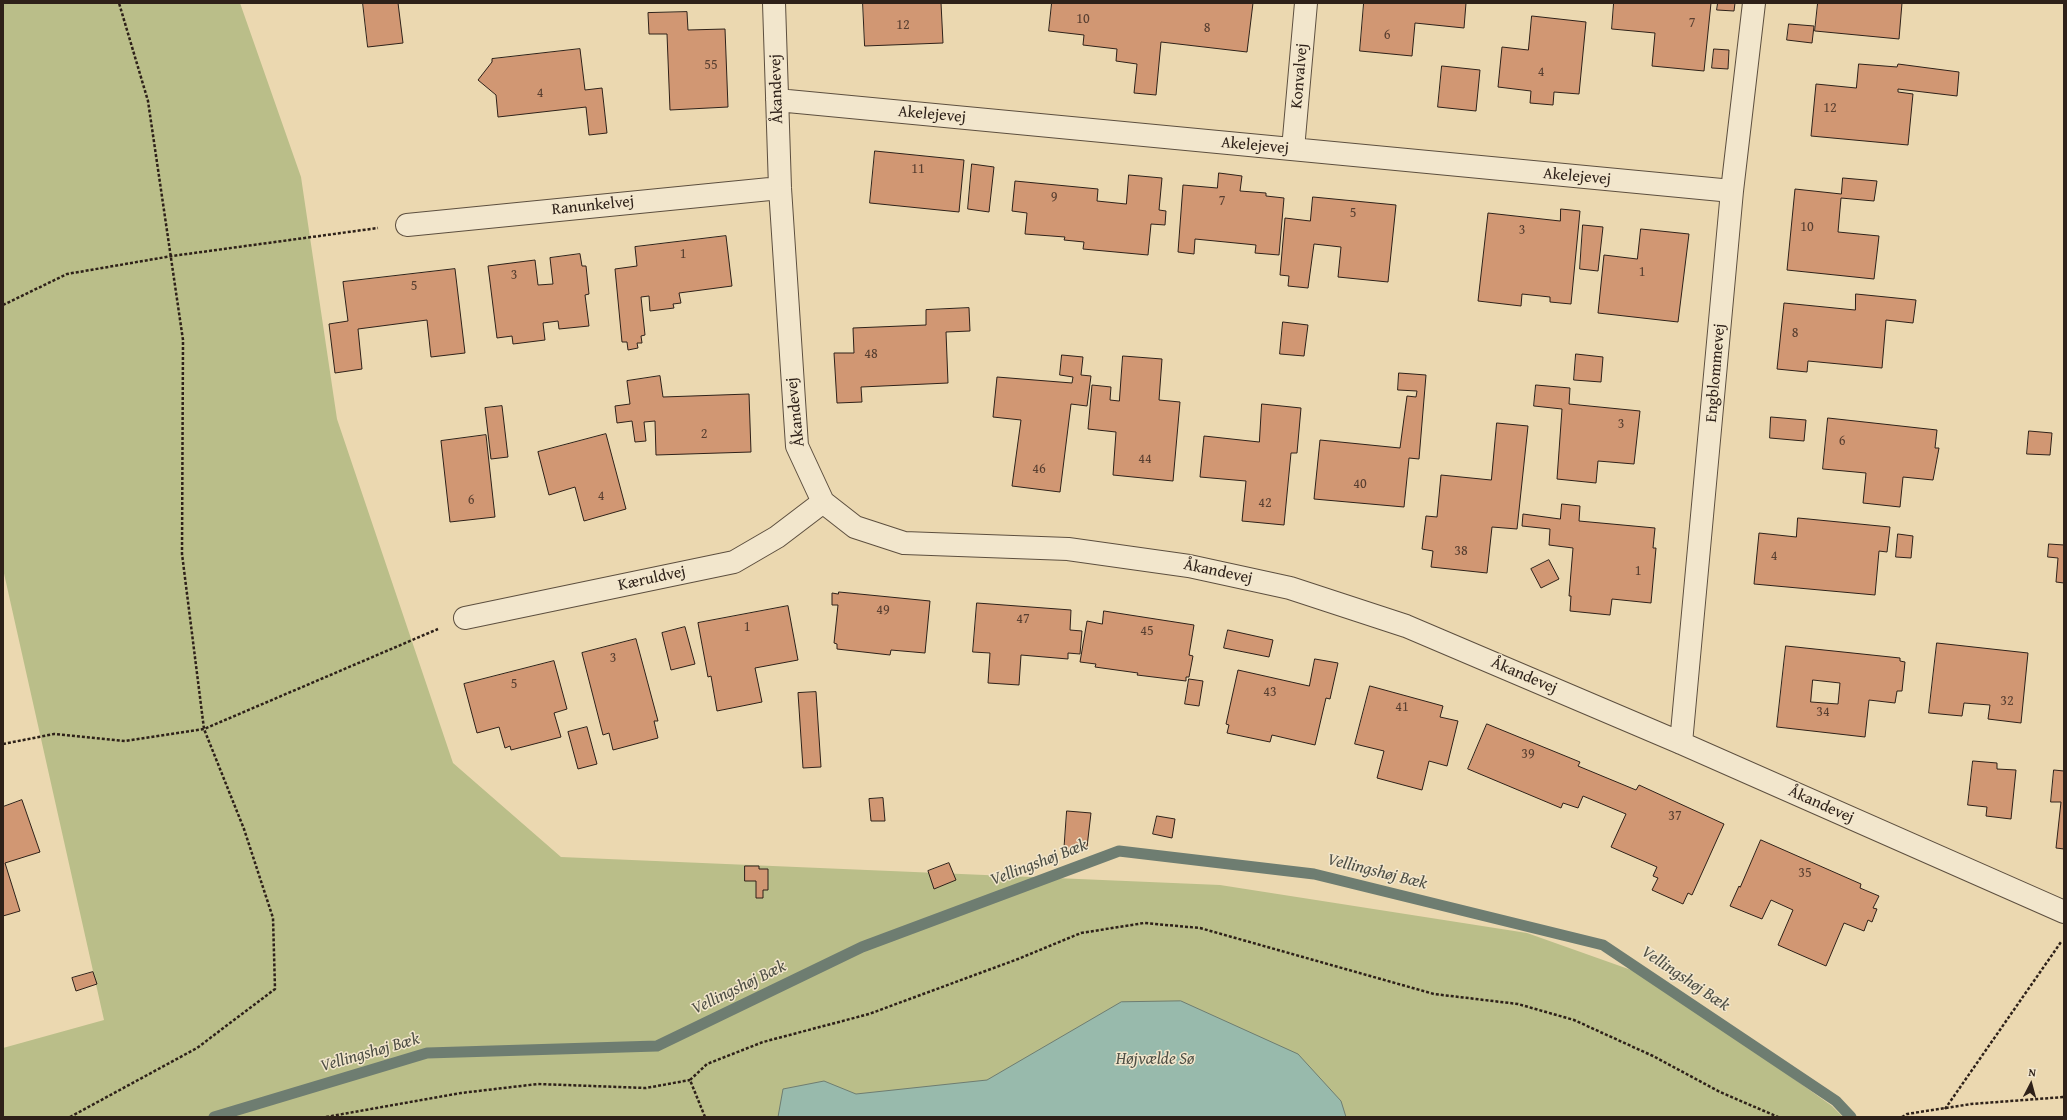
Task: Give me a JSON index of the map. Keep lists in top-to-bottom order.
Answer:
{
  "streets": {
    "street": [
      "Konvalvej",
      "Åkandevej",
      "Akelejevej",
      "Ranunkelvej",
      "Engblommevej",
      "Kæruldvej"
    ]
  },
  "crossings": [
    ["Konvalvej", "Akelejevej"],
    ["Åkandevej", "Akelejevej"],
    ["Åkandevej", "Ranunkelvej"],
    ["Åkandevej", "Engblommevej"],
    ["Åkandevej", "Kæruldvej"],
    ["Akelejevej", "Engblommevej"]
  ],
  "water": ["Vellingshøj Bæk", "Højvælde Sø"],
  "house_numbers": [
    "10",
    "7",
    "12",
    "8",
    "6",
    "55",
    "4",
    "4",
    "12",
    "11",
    "9",
    "7",
    "5",
    "10",
    "3",
    "1",
    "1",
    "3",
    "5",
    "8",
    "48",
    "3",
    "2",
    "6",
    "44",
    "46",
    "40",
    "4",
    "6",
    "42",
    "38",
    "4",
    "1",
    "49",
    "47",
    "1",
    "45",
    "3",
    "5",
    "43",
    "32",
    "41",
    "34",
    "39",
    "37",
    "35"
  ],
  "north": "top"
}
